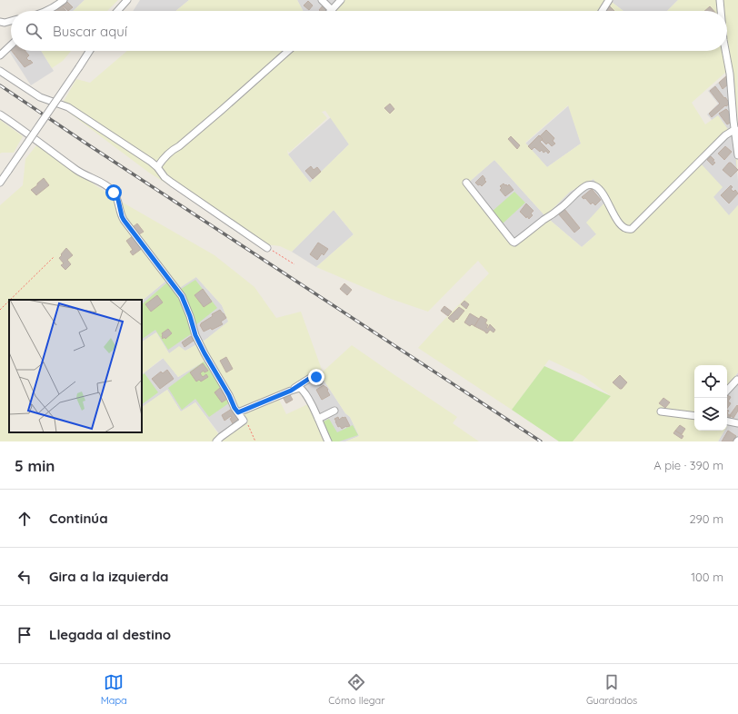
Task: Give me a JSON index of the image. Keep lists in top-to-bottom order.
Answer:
{
  "page": {
    "search": "Buscar aquí",
    "heading": ["5 min", "A pie · 390 m"],
    "list": [
      ["Continúa", "290 m"],
      ["Gira a la izquierda", "100 m"],
      "Llegada al destino"
    ],
    "nav": ["Mapa", "Cómo llegar", "Guardados"]
  }
}
